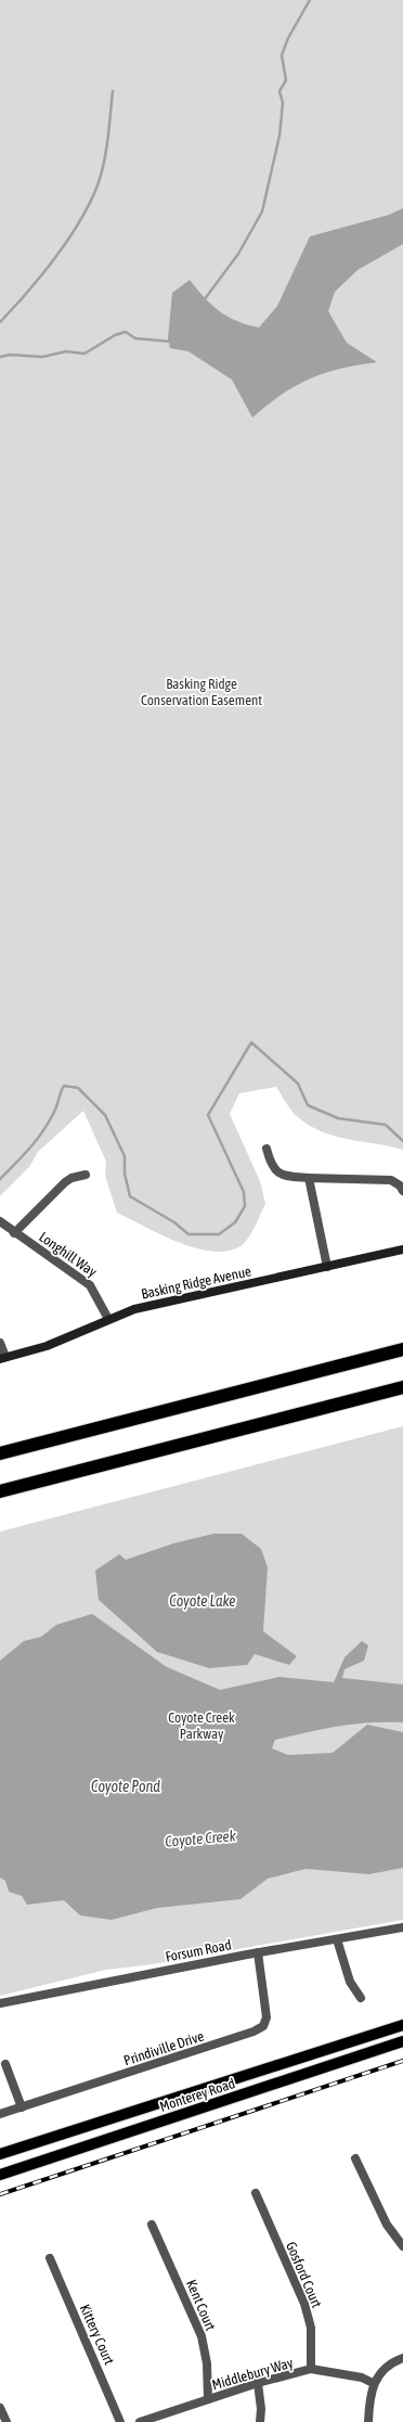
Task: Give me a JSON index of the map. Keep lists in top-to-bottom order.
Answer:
{
  "streets": {
    "main road": ["Monterey Road"],
    "street": [
      "Longhill Way",
      "Basking Ridge Avenue",
      "Forsum Road",
      "Prindiville Drive",
      "Gosford Court",
      "Kent Court",
      "Kittery Court",
      "Middlebury Way"
    ]
  },
  "crossings": [
    ["Longhill Way", "Basking Ridge Avenue"],
    ["Forsum Road", "Prindiville Drive"],
    ["Gosford Court", "Middlebury Way"],
    ["Kent Court", "Middlebury Way"]
  ],
  "water": ["Coyote Lake", "Coyote Pond", "Coyote Creek"],
  "parks": ["Basking Ridge Conservation Easement", "Coyote Creek Parkway"]
}
